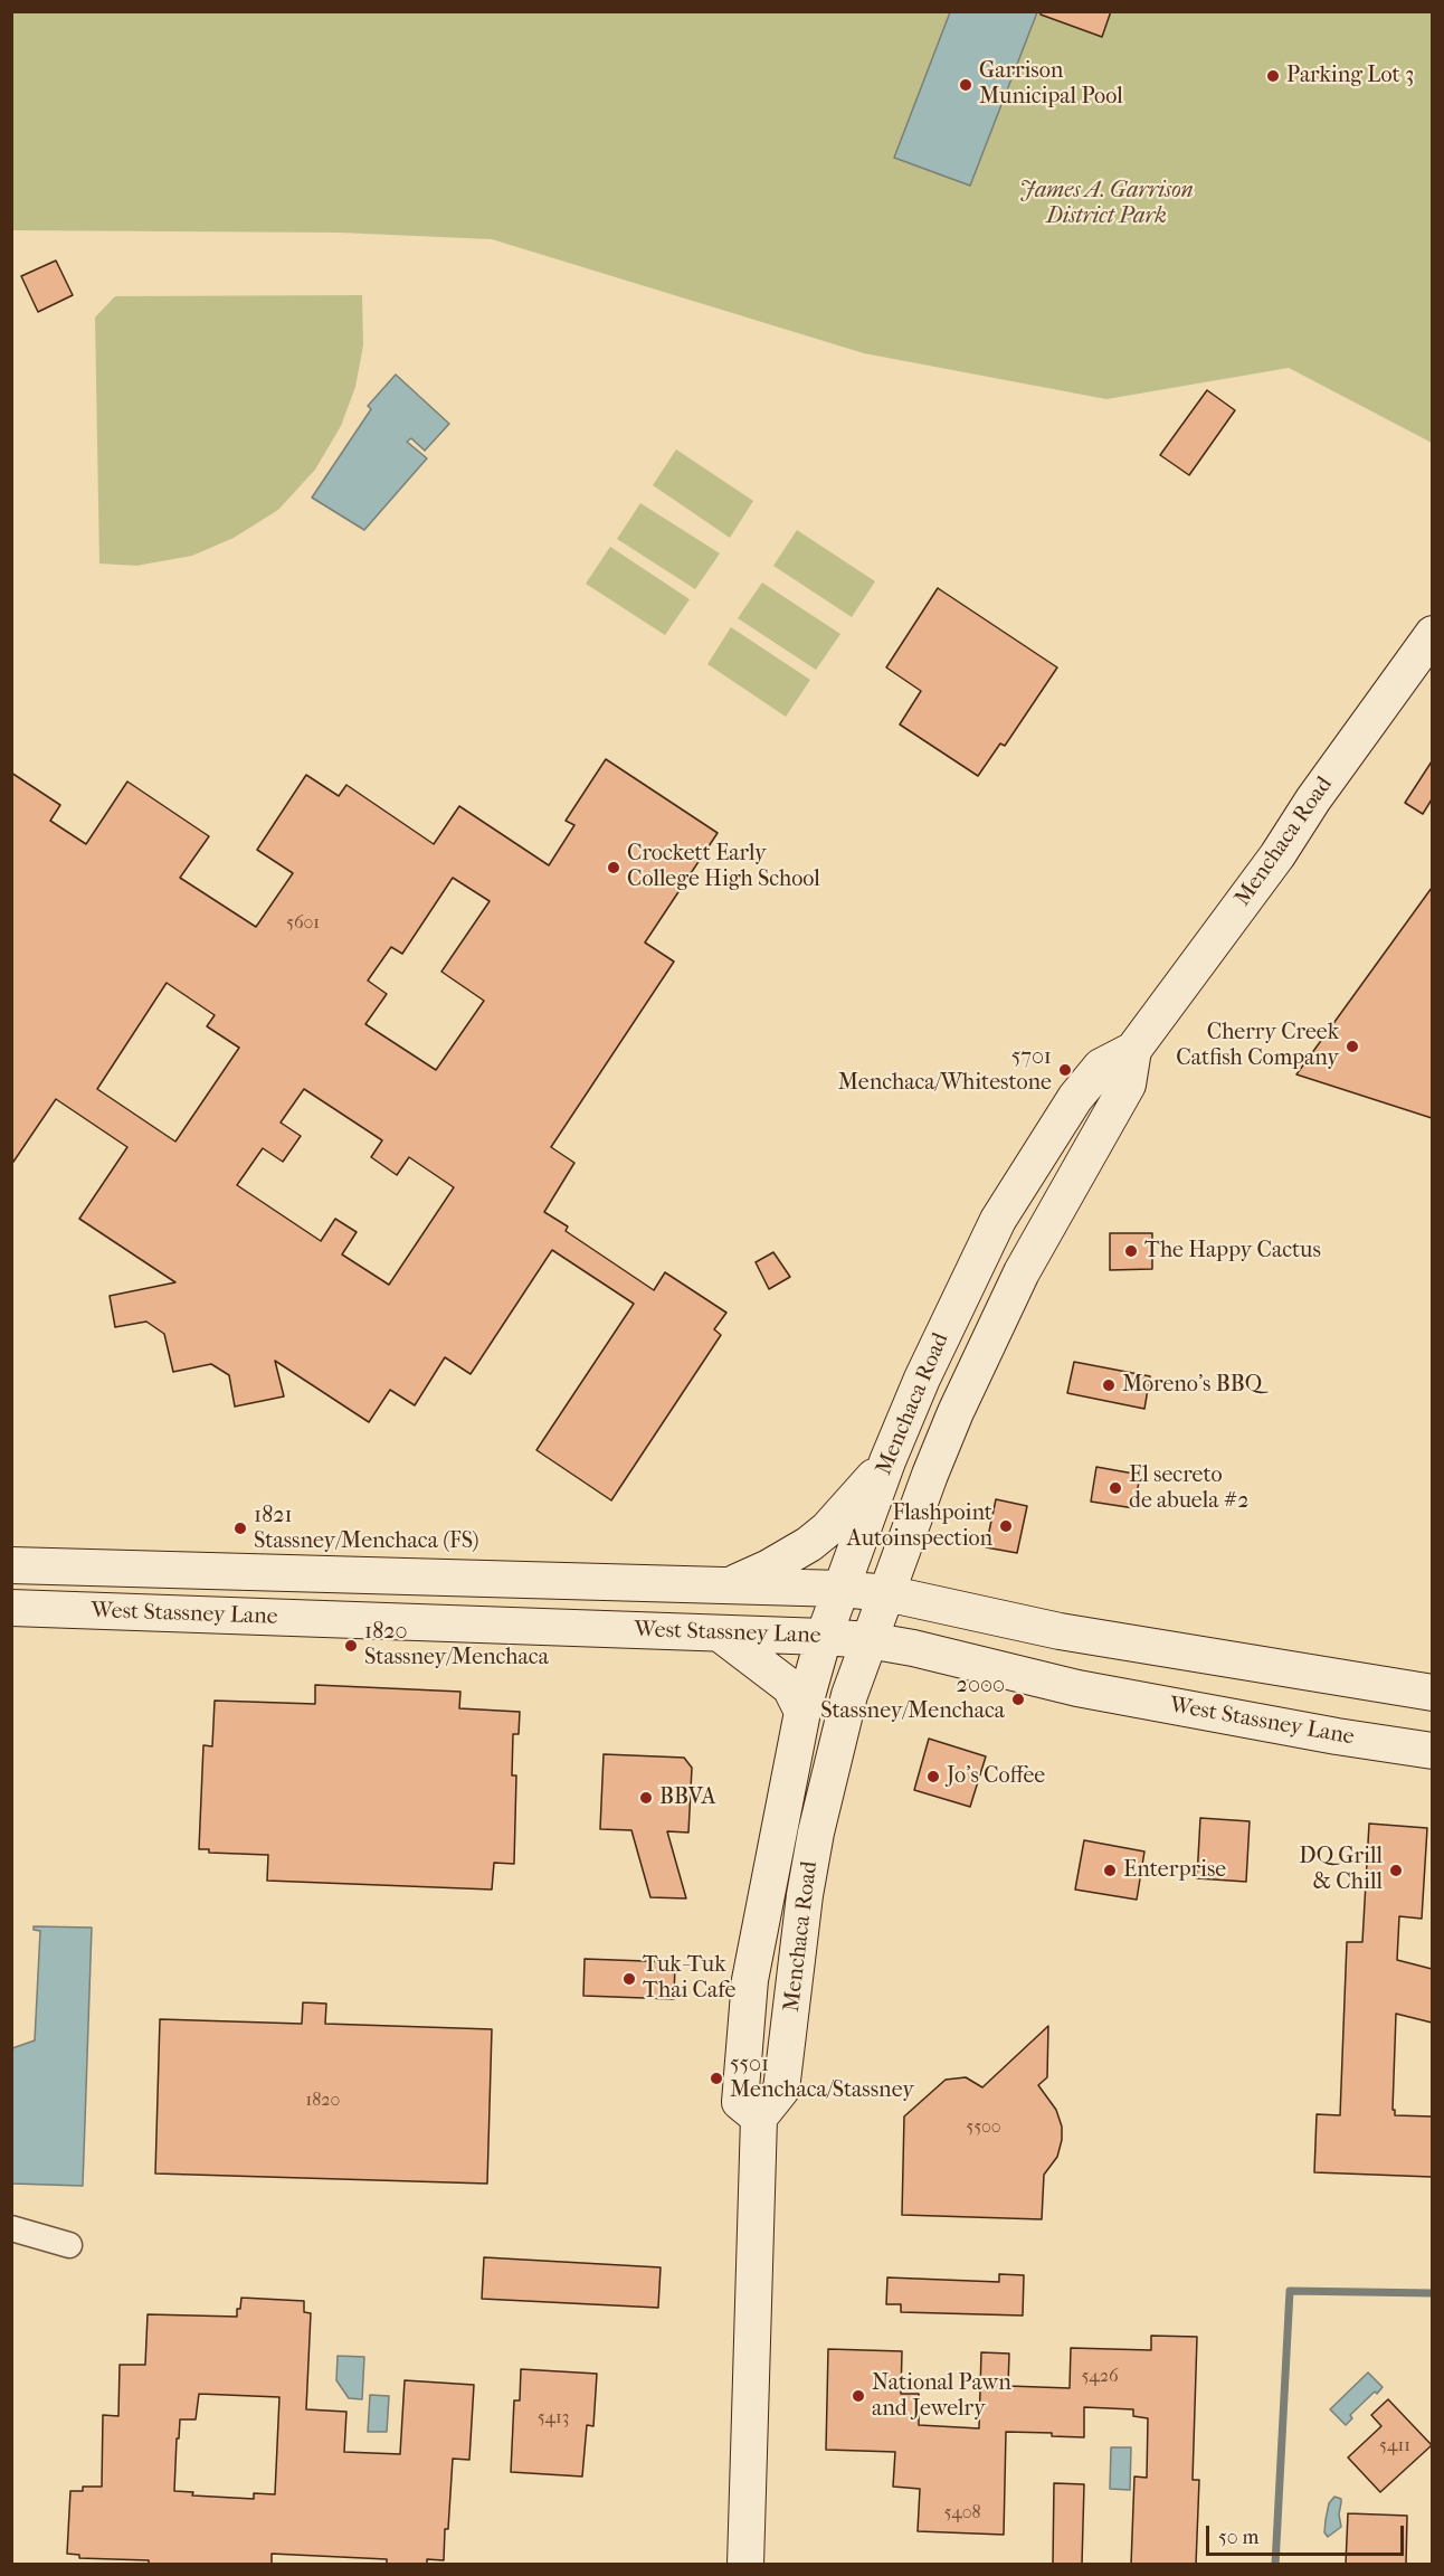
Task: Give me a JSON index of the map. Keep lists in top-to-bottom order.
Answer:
{
  "streets": {
    "main road": ["Menchaca Road", "West Stassney Lane"]
  },
  "crossings": [
    ["Menchaca Road", "West Stassney Lane"]
  ],
  "parks": ["James A. Garrison District Park"],
  "places": [
    "Parking Lot 3",
    "Garrison Municipal Pool",
    "Crockett Early College High School",
    "Cherry Creek Catfish Company",
    "5701 Menchaca/Whitestone",
    "The Happy Cactus",
    "Moreno's BBQ",
    "El secreto de abuela #2",
    "Flashpoint Autoinspection",
    "1821 Stassney/Menchaca (FS)",
    "1820 Stassney/Menchaca",
    "2000 Stassney/Menchaca",
    "Jo's Coffee",
    "BBVA",
    "Enterprise",
    "DQ Grill & Chill",
    "Tuk-Tuk Thai Cafe",
    "5501 Menchaca/Stassney",
    "National Pawn and Jewelry"
  ],
  "house_numbers": [
    "5601",
    "1820",
    "5500",
    "5426",
    "5413",
    "5411",
    "5408"
  ],
  "scale_bar": "50 m"
}
